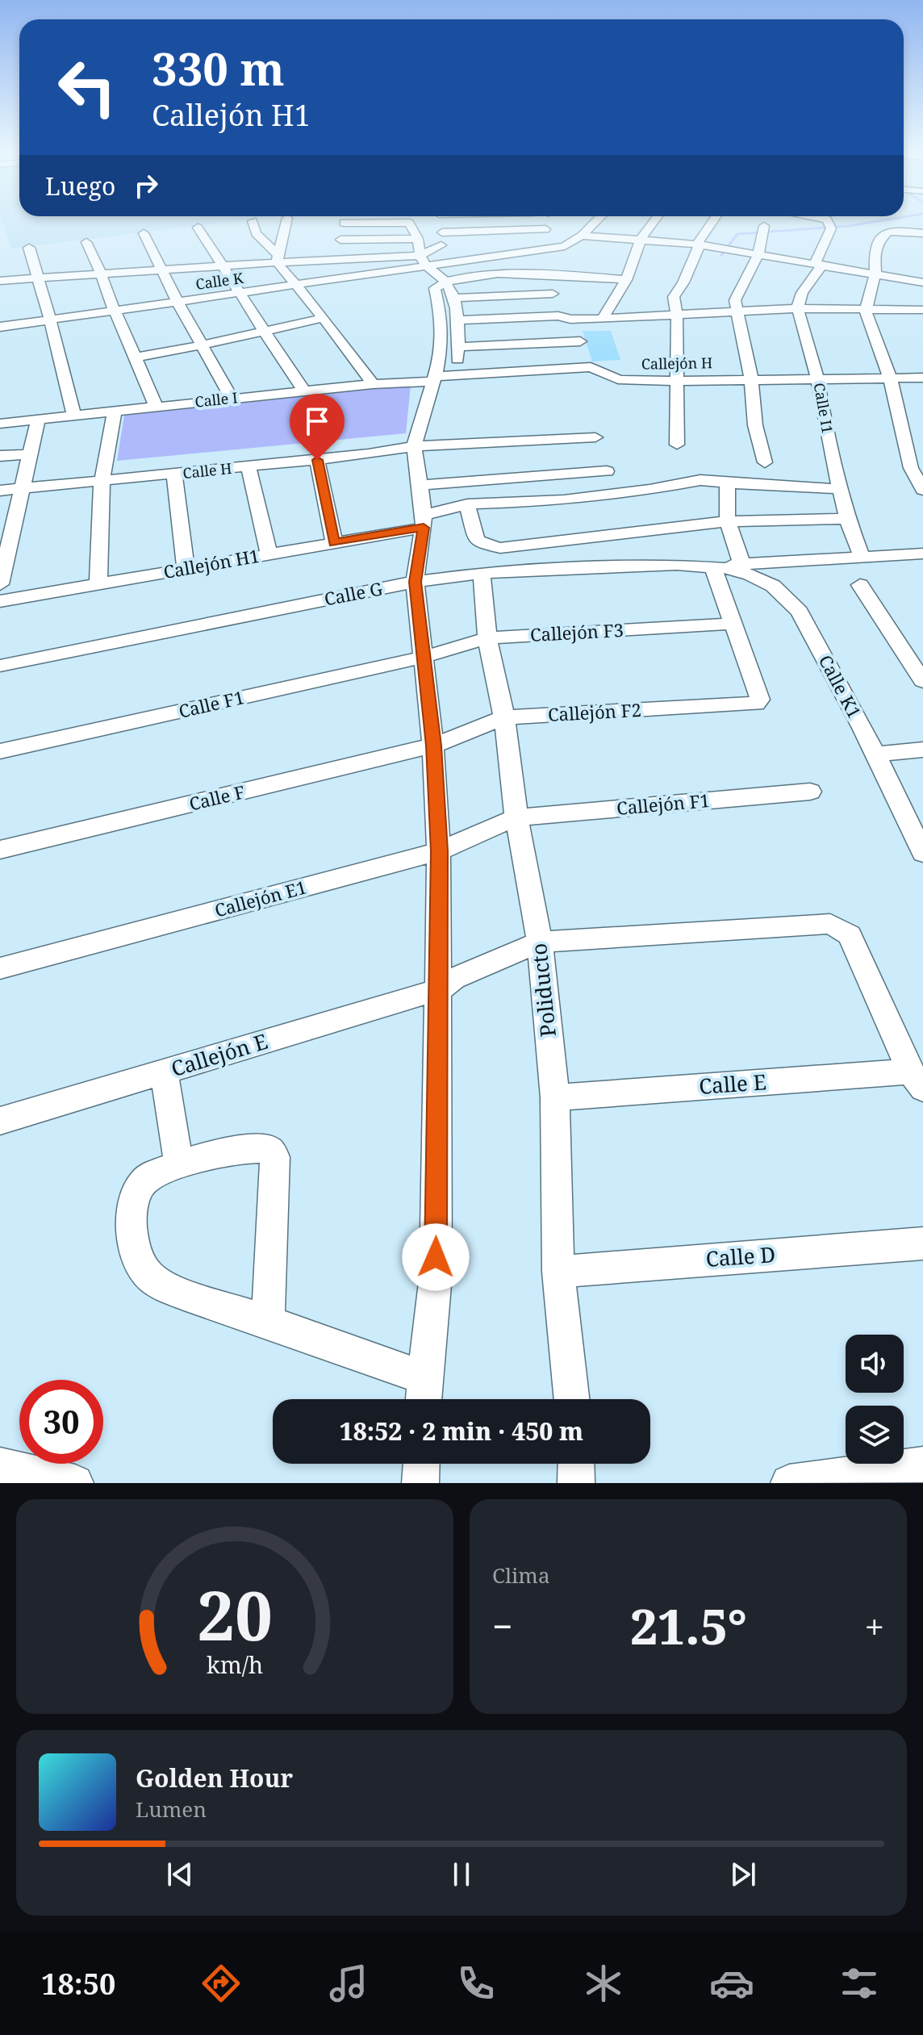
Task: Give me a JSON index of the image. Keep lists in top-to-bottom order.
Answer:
{
  "streets": {
    "street": [
      "Calle K",
      "Callejón H",
      "Calle I",
      "Calle I1",
      "Calle H",
      "Callejón H1",
      "Calle G",
      "Callejón F3",
      "Calle K1",
      "Calle F1",
      "Callejón F2",
      "Calle F",
      "Callejón F1",
      "Callejón E1",
      "Poliducto",
      "Callejón E",
      "Calle E",
      "Calle D"
    ]
  },
  "crossings": [
    ["Callejón H", "Calle I"],
    ["Callejón H", "Calle I1"],
    ["Calle I1", "Callejón H1"],
    ["Calle I1", "Calle G"],
    ["Calle G", "Calle K1"],
    ["Calle G", "Poliducto"],
    ["Callejón F3", "Calle F1"],
    ["Callejón F3", "Callejón F2"],
    ["Callejón F3", "Poliducto"],
    ["Callejón F2", "Calle F"],
    ["Callejón F2", "Poliducto"],
    ["Callejón F1", "Callejón E1"],
    ["Callejón F1", "Poliducto"],
    ["Callejón E1", "Poliducto"],
    ["Poliducto", "Callejón E"],
    ["Poliducto", "Calle E"],
    ["Poliducto", "Calle D"]
  ],
  "page": {
    "turn": ["330 m", "Callejón H1"],
    "then": "Luego",
    "limit": "30",
    "trip": "18:52 · 2 min · 450 m",
    "tile": "Clima",
    "heat": ["−", "21.5°", "+"],
    "song": ["Golden Hour", "Lumen"],
    "tabs": "18:50",
    "gauge": ["20", "km/h"]
  }
}
